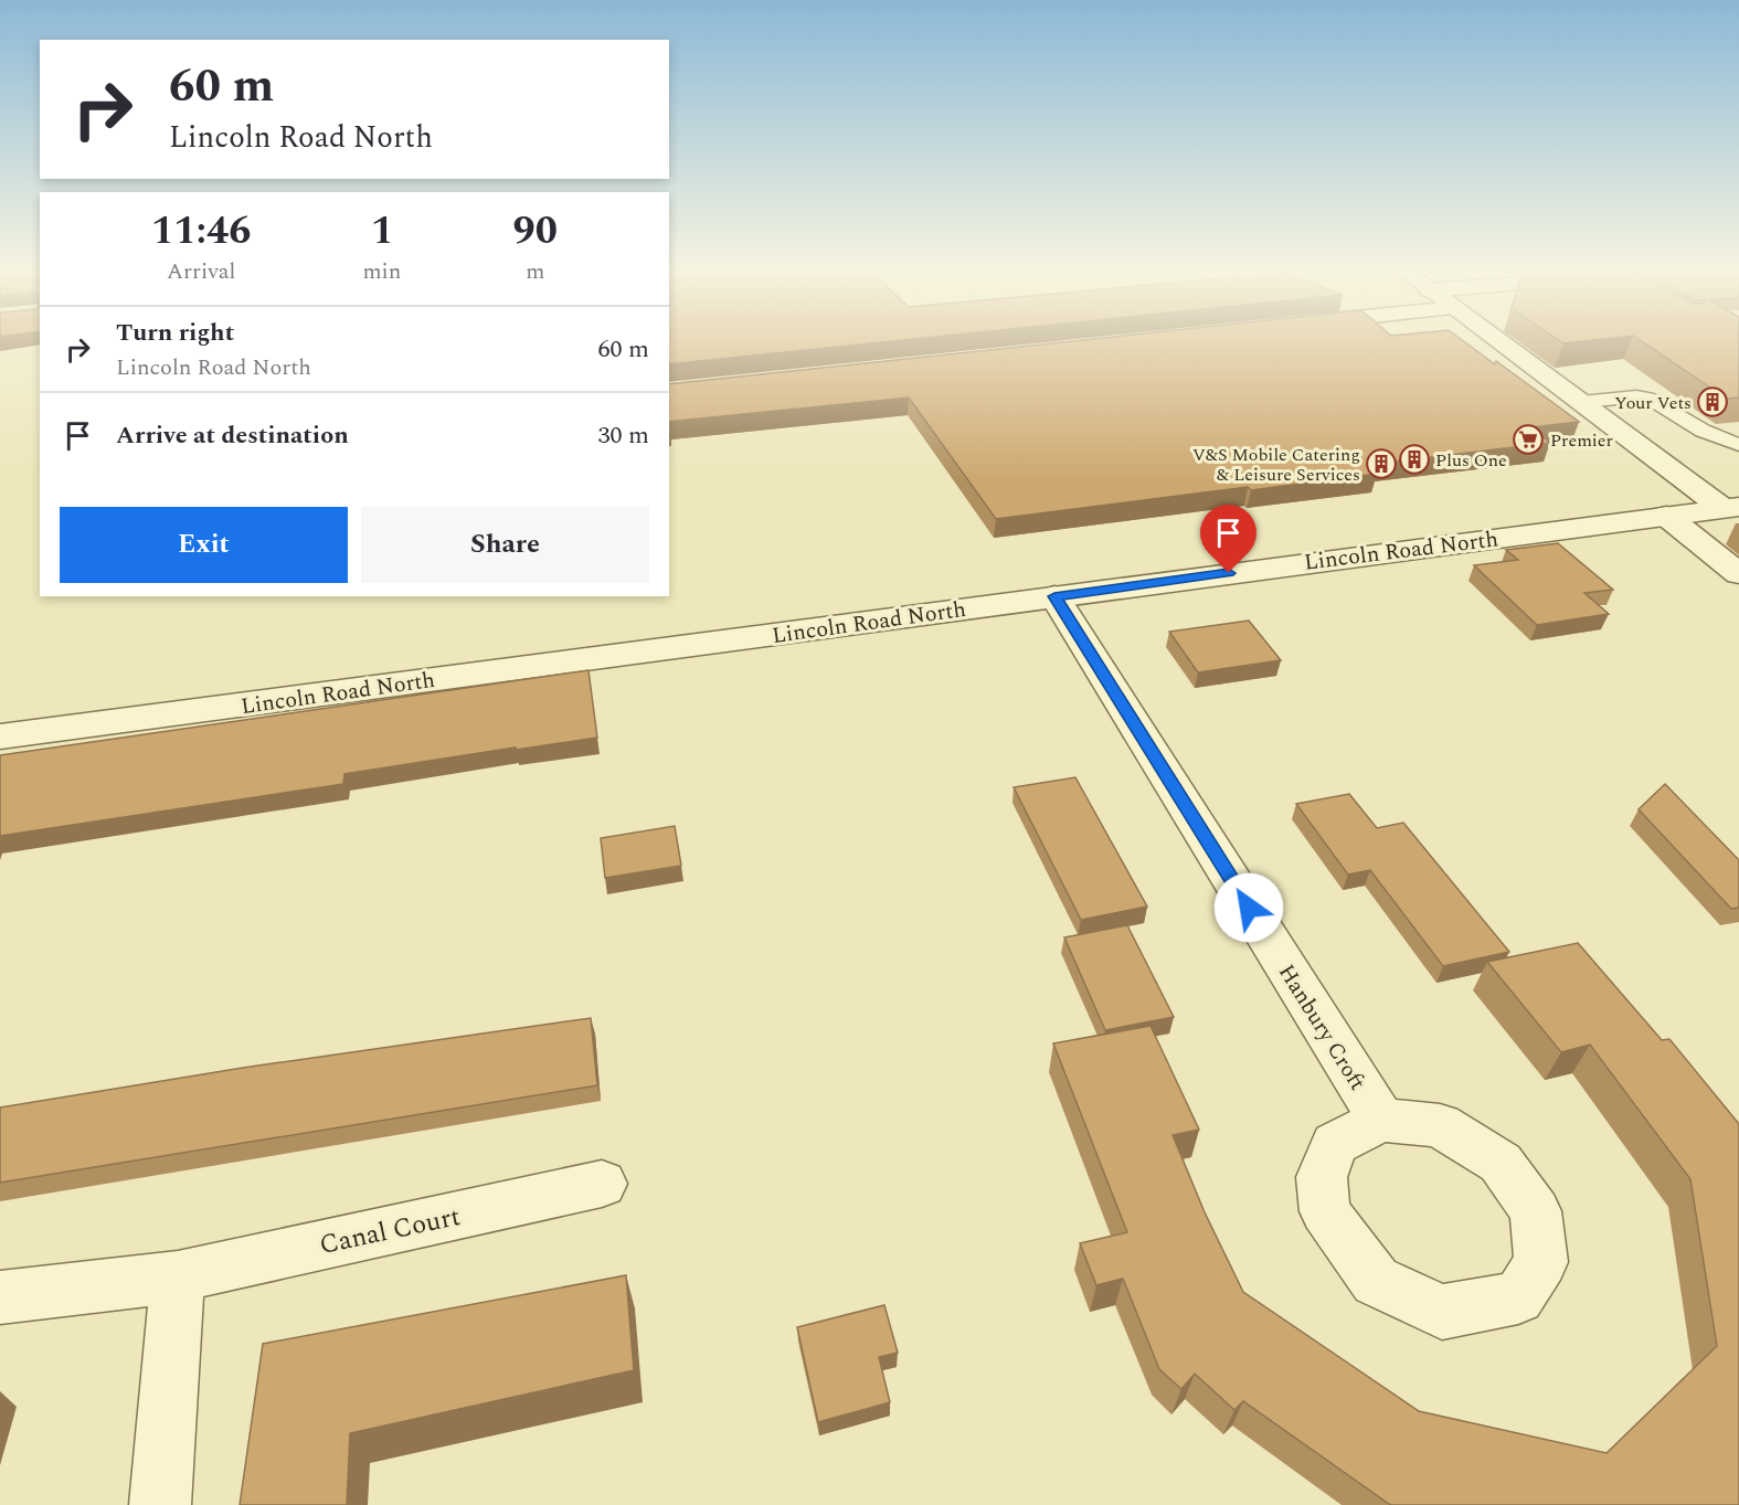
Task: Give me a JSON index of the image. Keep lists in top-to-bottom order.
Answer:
{
  "streets": {
    "street": ["Lincoln Road North", "Hanbury Croft", "Canal Court"]
  },
  "crossings": [
    ["Lincoln Road North", "Hanbury Croft"]
  ],
  "places": {
    "building": ["Your Vets", "Plus One", "V&S Mobile Catering & Leisure Services"],
    "supermarket": ["Premier"]
  },
  "page": {
    "turn": ["60 m", "Lincoln Road North"],
    "eta": [
      "11:46",
      "Arrival",
      "1",
      "min",
      "90",
      "m"
    ],
    "list": [
      {
        "name": "Turn right",
        "note": "Lincoln Road North",
        "value": "60 m"
      },
      {
        "name": "Arrive at destination",
        "value": "30 m"
      }
    ],
    "buttons": ["Exit", "Share"]
  }
}
